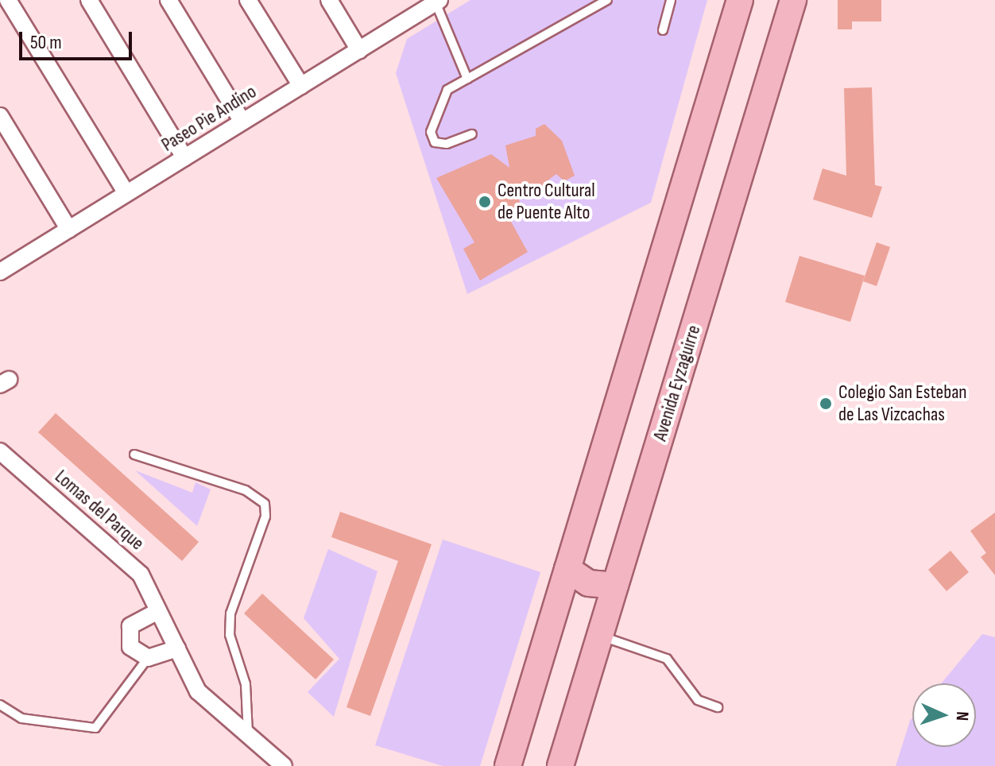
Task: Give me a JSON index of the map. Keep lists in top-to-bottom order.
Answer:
{
  "streets": {
    "main road": ["Avenida Eyzaguirre"],
    "street": ["Paseo Pie Andino", "Lomas del Parque"]
  },
  "places": ["Centro Cultural de Puente Alto", "Colegio San Esteban de Las Vizcachas"],
  "scale_bar": "50 m",
  "north": "right"
}
